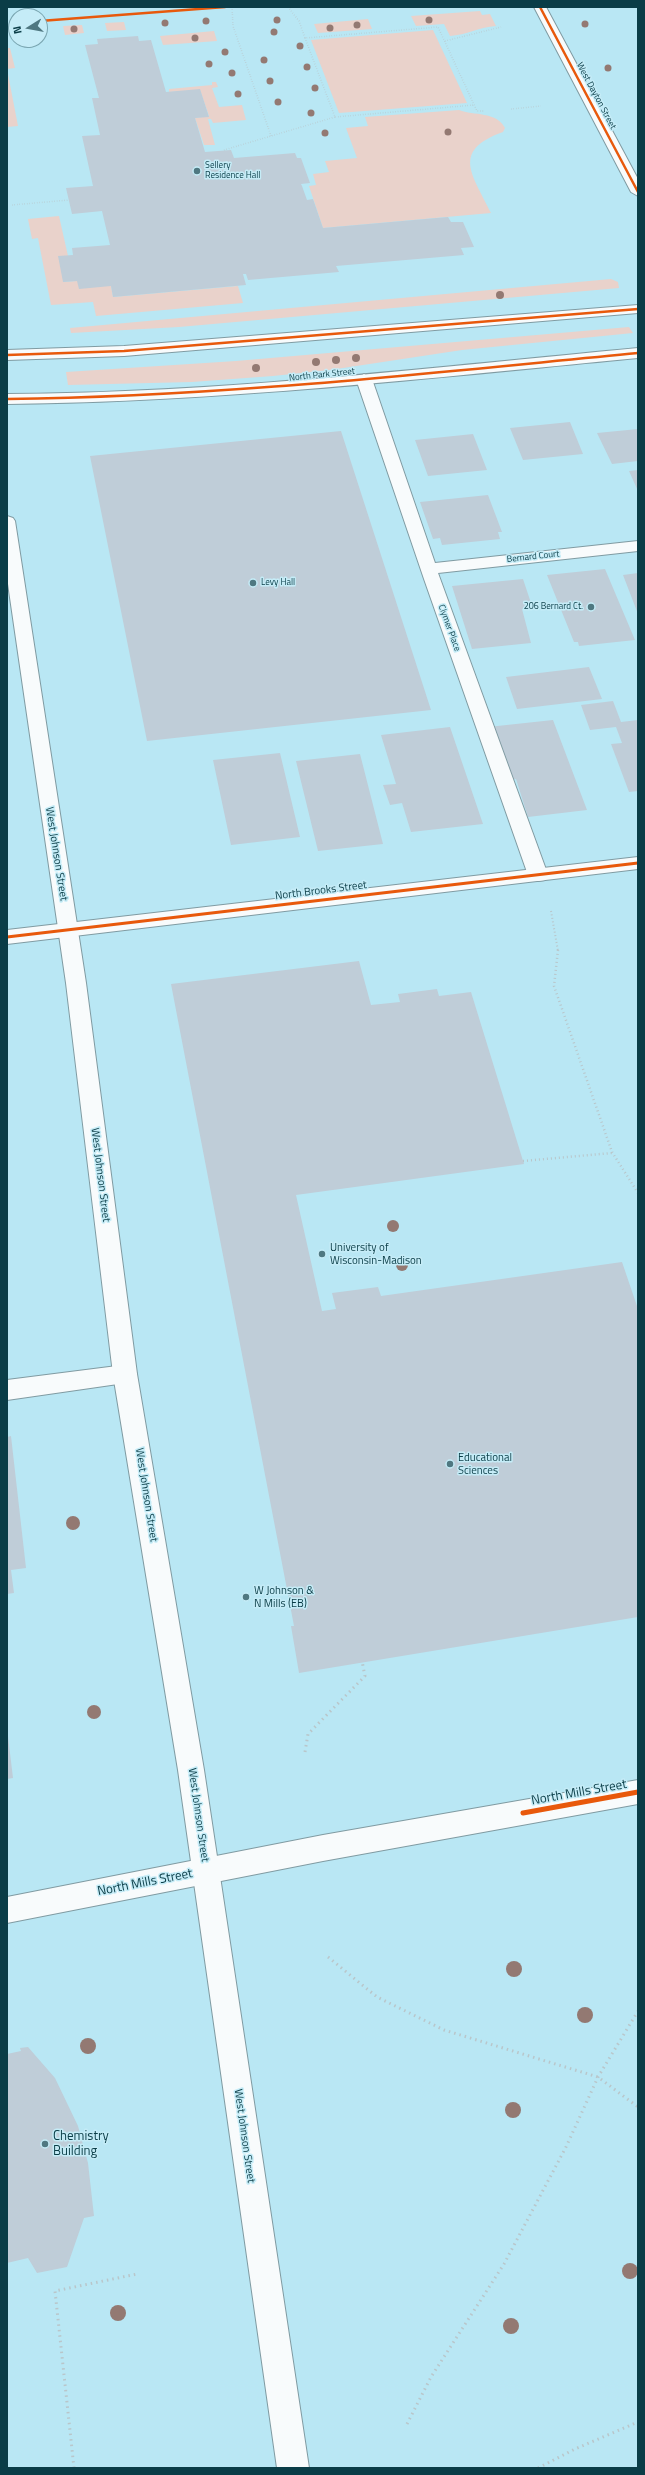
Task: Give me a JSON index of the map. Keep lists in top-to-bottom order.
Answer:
{
  "streets": {
    "main road": [
      "West Dayton Street",
      "North Park Street",
      "Bernard Court",
      "Clymer Place",
      "West Johnson Street",
      "North Brooks Street",
      "North Mills Street"
    ]
  },
  "crossings": [
    ["North Park Street", "Clymer Place"],
    ["Bernard Court", "Clymer Place"],
    ["Clymer Place", "North Brooks Street"],
    ["West Johnson Street", "North Brooks Street"],
    ["West Johnson Street", "North Mills Street"]
  ],
  "places": [
    "Sellery Residence Hall",
    "Levy Hall",
    "206 Bernard Ct.",
    "University of Wisconsin-Madison",
    "Educational Sciences",
    "W Johnson & N Mills (EB)",
    "Chemistry Building"
  ],
  "north": "left"
}
